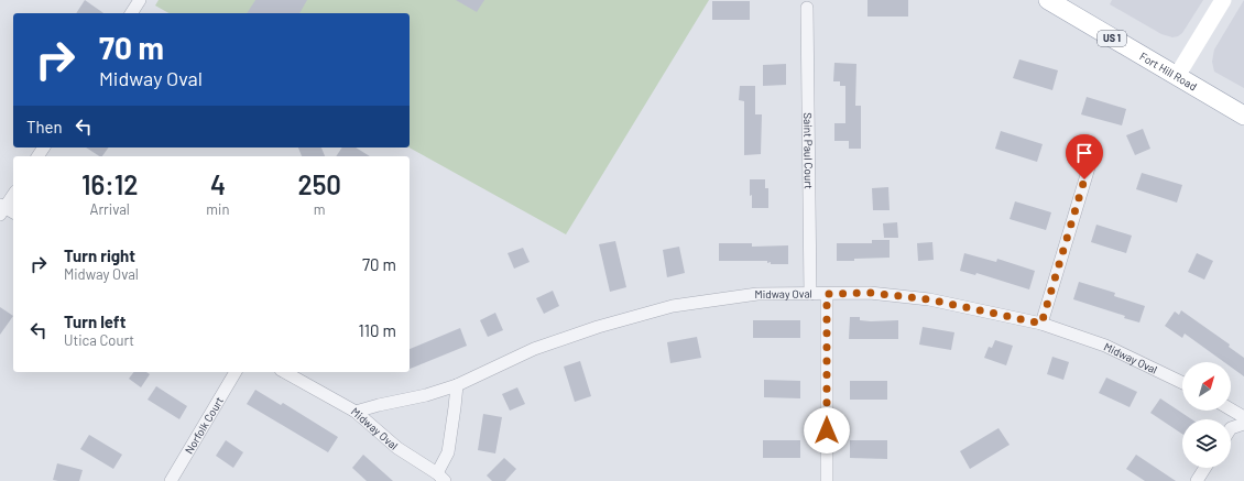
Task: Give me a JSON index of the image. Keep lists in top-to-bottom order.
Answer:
{
  "streets": {
    "main road": ["US 1", "Fort Hill Road"],
    "street": ["Saint Paul Court", "Midway Oval", "Norfolk Court"]
  },
  "crossings": [
    ["Saint Paul Court", "Midway Oval"]
  ],
  "north": "top right",
  "page": {
    "turn": ["70 m", "Midway Oval"],
    "then": "Then",
    "eta": [
      "16:12",
      "Arrival",
      "4",
      "min",
      "250",
      "m"
    ],
    "list": [
      {
        "name": "Turn right",
        "note": "Midway Oval",
        "value": "70 m"
      },
      {
        "name": "Turn left",
        "note": "Utica Court",
        "value": "110 m"
      }
    ]
  }
}
